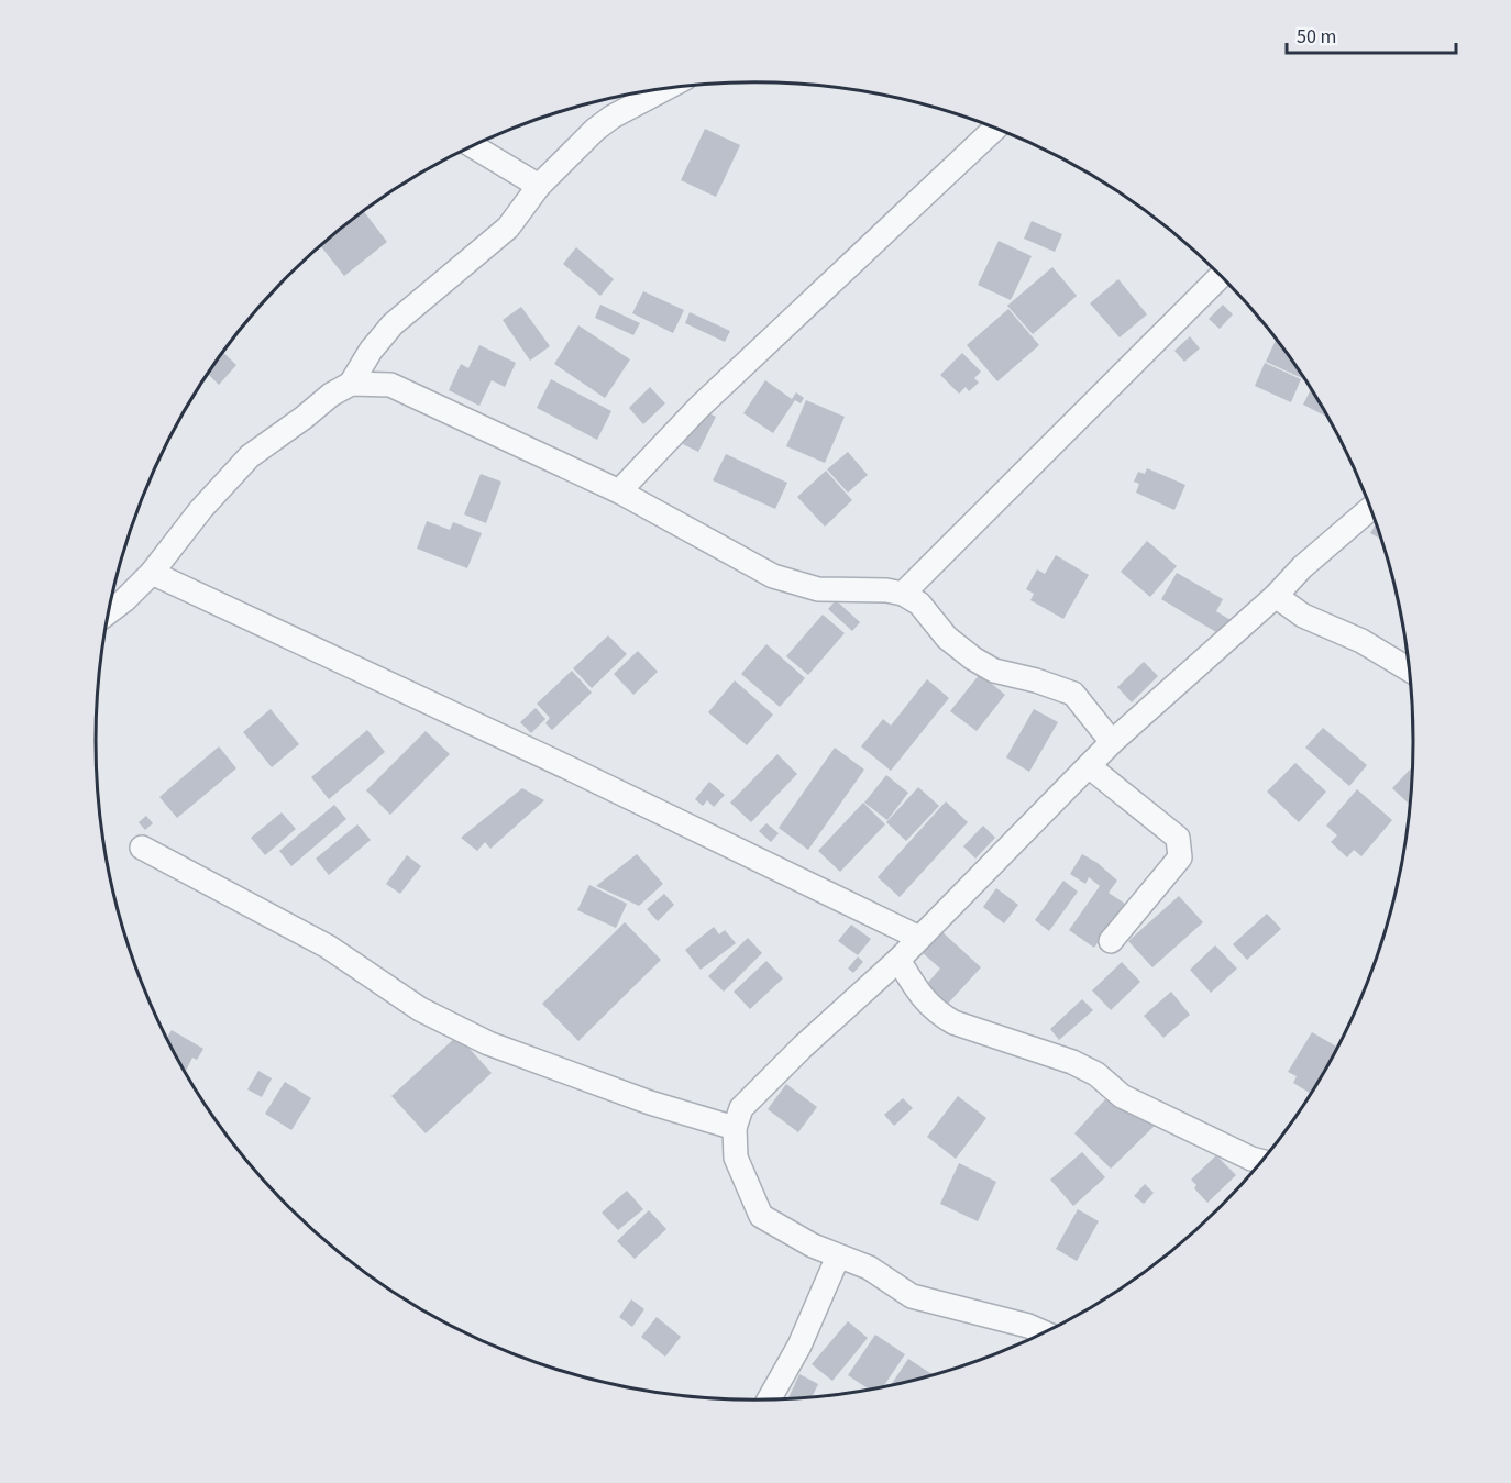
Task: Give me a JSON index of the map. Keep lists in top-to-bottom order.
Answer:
{
  "scale_bar": "50 m"
}
